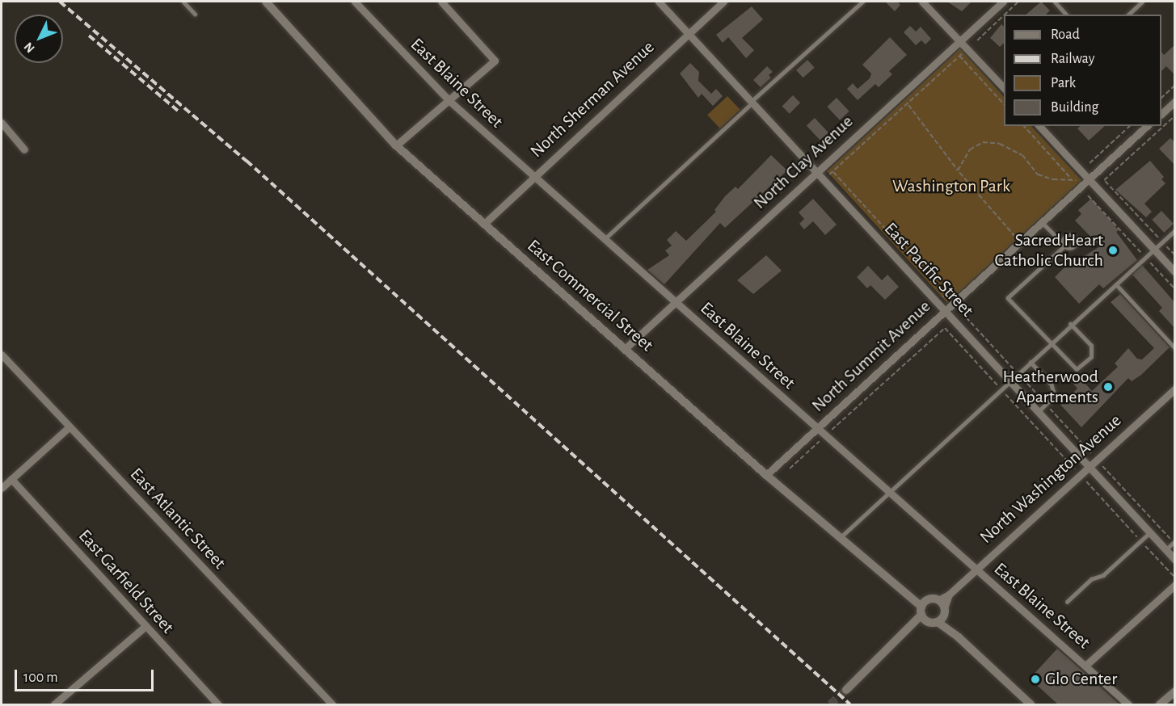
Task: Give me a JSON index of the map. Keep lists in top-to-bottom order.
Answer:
{
  "streets": {
    "street": [
      "East Blaine Street",
      "North Sherman Avenue",
      "North Clay Avenue",
      "East Pacific Street",
      "East Commercial Street",
      "North Summit Avenue",
      "North Washington Avenue",
      "East Atlantic Street",
      "East Garfield Street"
    ]
  },
  "crossings": [
    ["East Blaine Street", "North Sherman Avenue"],
    ["East Blaine Street", "North Clay Avenue"],
    ["East Blaine Street", "North Summit Avenue"],
    ["East Blaine Street", "North Washington Avenue"],
    ["North Sherman Avenue", "East Pacific Street"],
    ["North Sherman Avenue", "East Commercial Street"],
    ["North Clay Avenue", "East Pacific Street"],
    ["North Clay Avenue", "East Commercial Street"],
    ["East Pacific Street", "North Summit Avenue"],
    ["East Pacific Street", "North Washington Avenue"],
    ["East Commercial Street", "North Summit Avenue"]
  ],
  "parks": ["Washington Park"],
  "places": ["Sacred Heart Catholic Church", "Heatherwood Apartments", "Glo Center"],
  "legend": [
    "Road",
    "Railway",
    "Park",
    "Building"
  ],
  "scale_bar": "100 m",
  "north": "bottom left"
}
